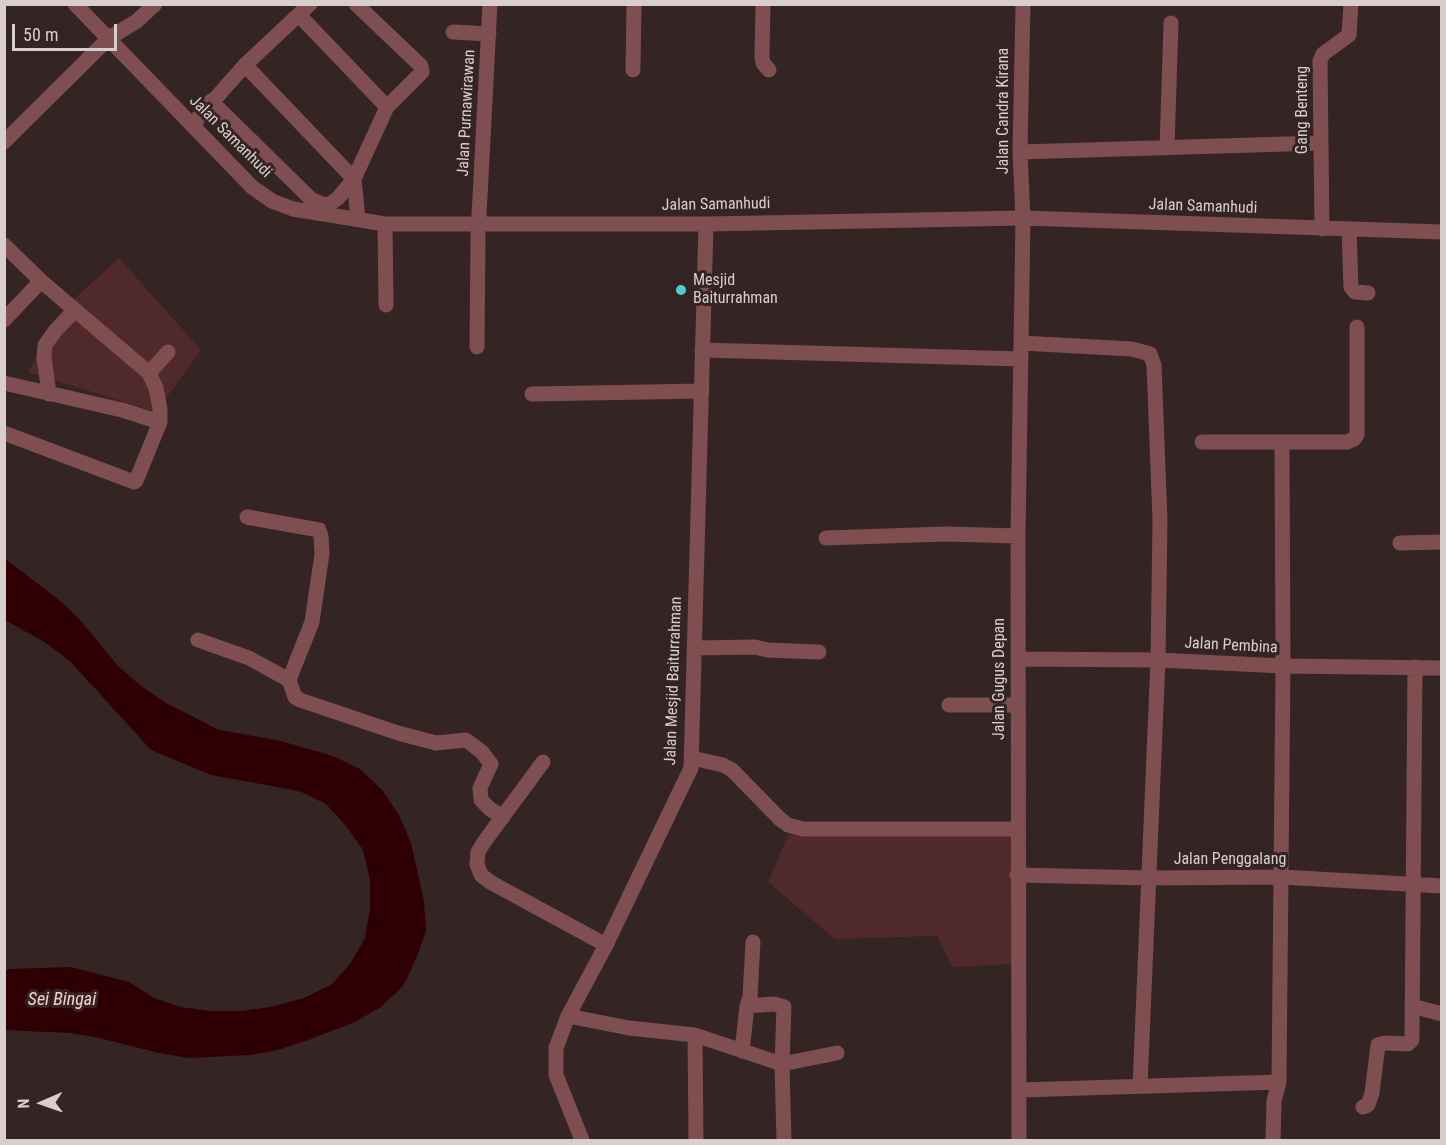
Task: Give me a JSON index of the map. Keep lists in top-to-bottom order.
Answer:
{
  "streets": {
    "street": [
      "Gang Benteng",
      "Jalan Candra Kirana",
      "Jalan Purnawirawan",
      "Jalan Samanhudi",
      "Jalan Pembina",
      "Jalan Gugus Depan",
      "Jalan Mesjid Baiturrahman",
      "Jalan Penggalang"
    ]
  },
  "crossings": [
    ["Gang Benteng", "Jalan Samanhudi"],
    ["Jalan Candra Kirana", "Jalan Samanhudi"],
    ["Jalan Candra Kirana", "Jalan Gugus Depan"],
    ["Jalan Purnawirawan", "Jalan Samanhudi"],
    ["Jalan Samanhudi", "Jalan Gugus Depan"],
    ["Jalan Samanhudi", "Jalan Mesjid Baiturrahman"],
    ["Jalan Pembina", "Jalan Gugus Depan"],
    ["Jalan Gugus Depan", "Jalan Penggalang"]
  ],
  "water": ["Sei Bingai"],
  "places": ["Mesjid Baiturrahman"],
  "scale_bar": "50 m",
  "north": "left"
}
